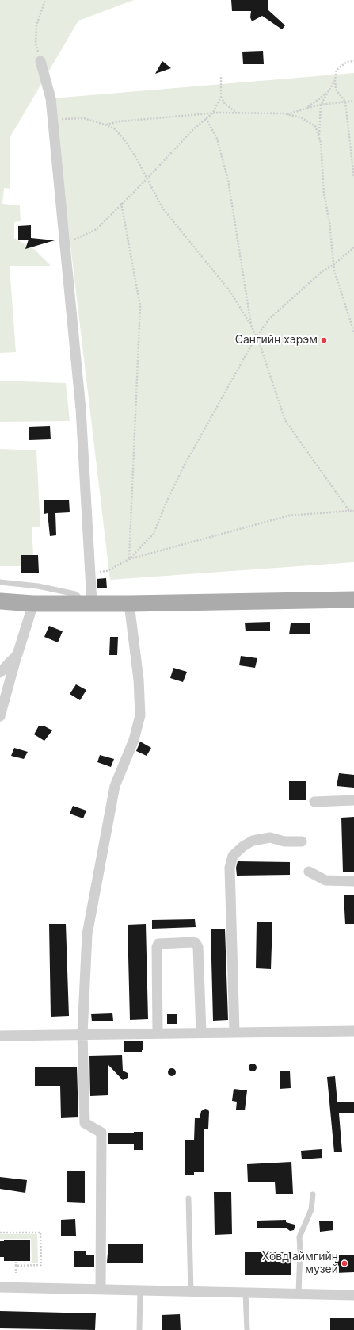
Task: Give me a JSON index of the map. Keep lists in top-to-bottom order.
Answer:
{
  "places": ["Сангийн хэрэм", "Ховд аймгийн музей"]
}
